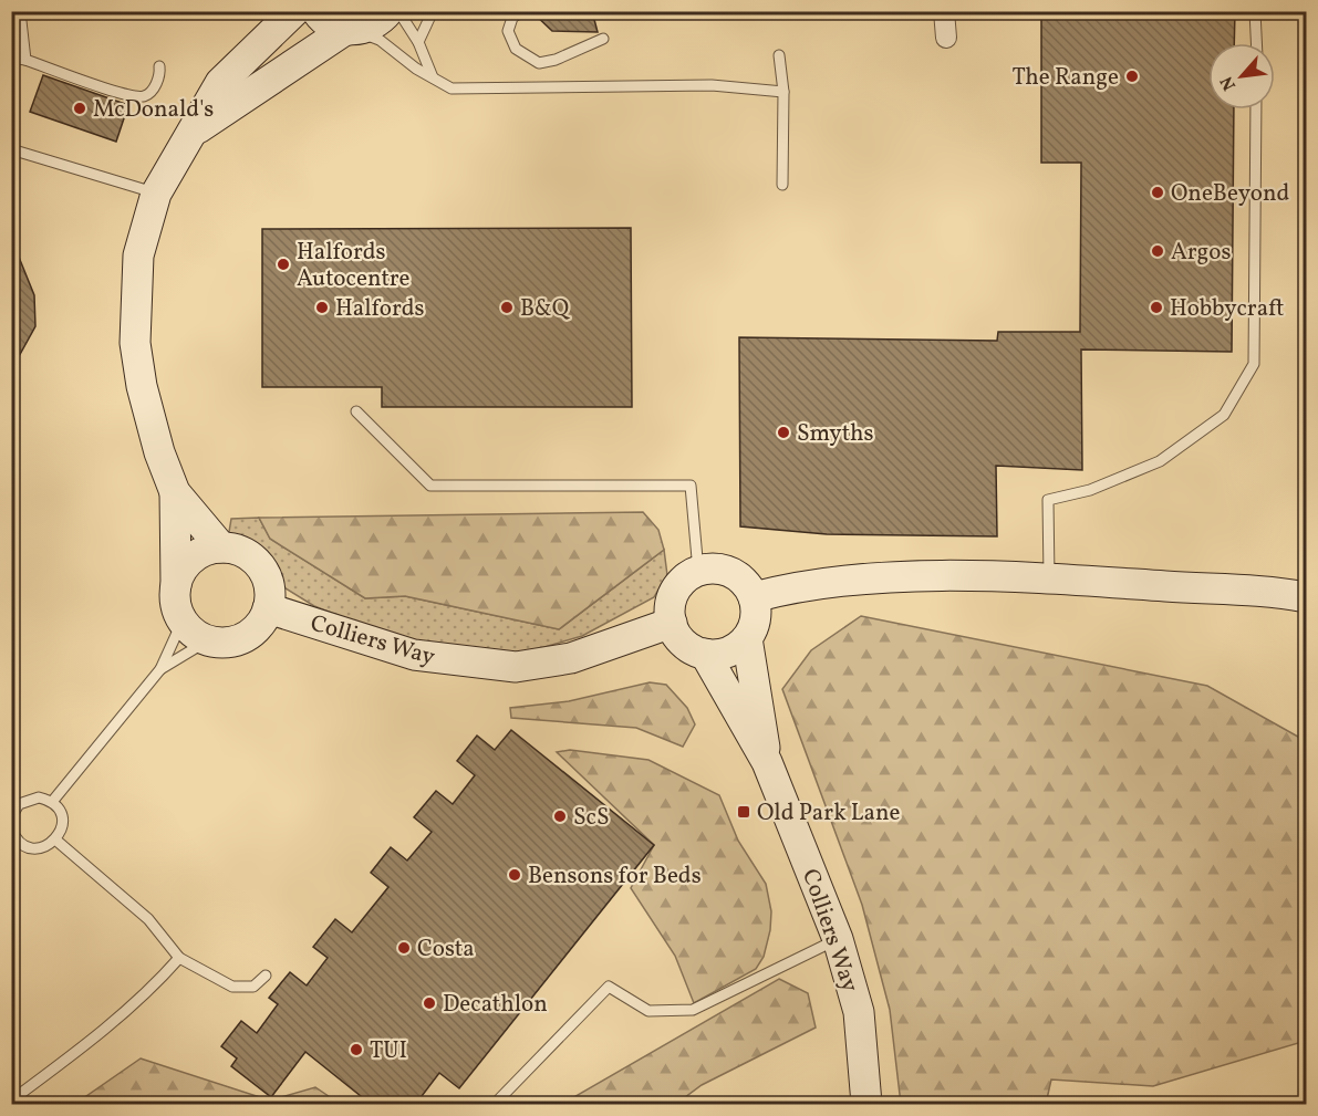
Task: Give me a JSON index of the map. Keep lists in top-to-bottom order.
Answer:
{
  "streets": {
    "street": ["Colliers Way"]
  },
  "places": {
    "other": [
      "The Range",
      "McDonald's",
      "OneBeyond",
      "Argos",
      "Halfords Autocentre",
      "Halfords",
      "B&Q",
      "Hobbycraft",
      "Smyths",
      "ScS",
      "Bensons for Beds",
      "Costa",
      "Decathlon",
      "TUI"
    ],
    "transit": ["Old Park Lane"]
  },
  "north": "bottom left"
}
